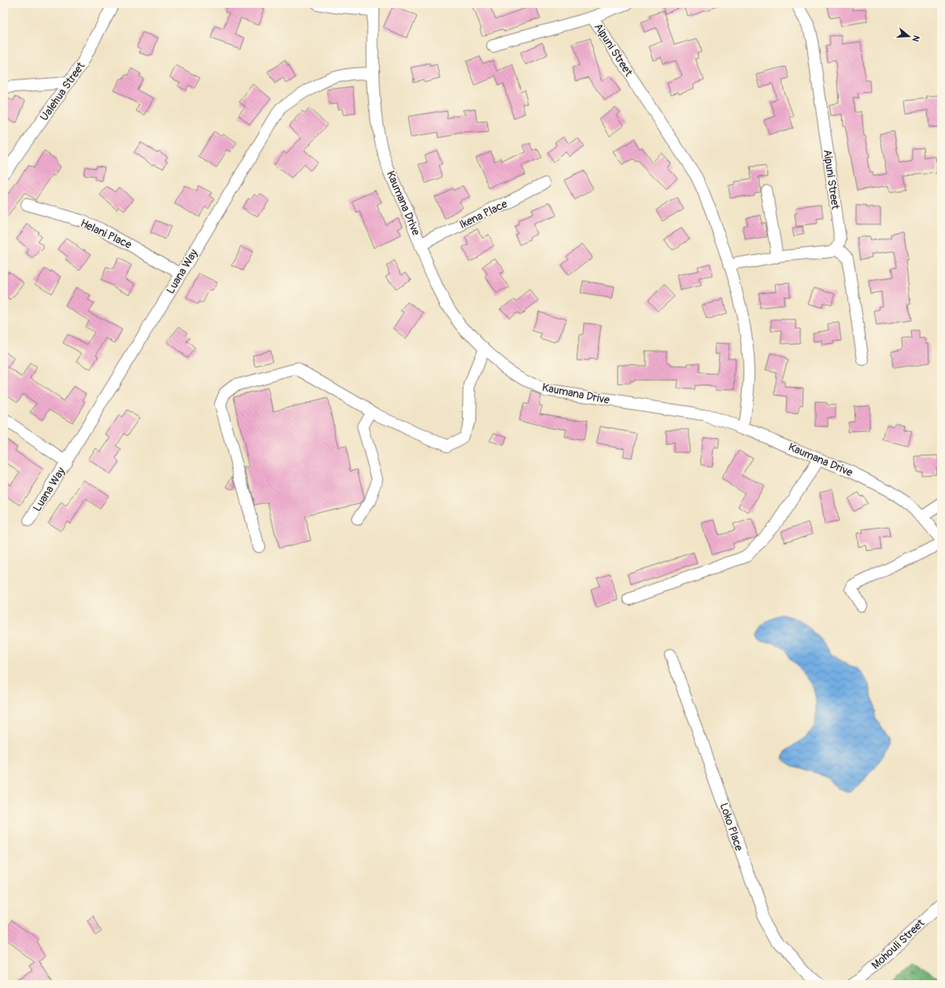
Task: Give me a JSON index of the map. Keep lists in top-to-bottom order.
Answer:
{
  "streets": {
    "street": [
      "Aipuni Street",
      "Ualehua Street",
      "Kaumana Drive",
      "Ikena Place",
      "Helani Place",
      "Luana Way",
      "Loko Place",
      "Mohouli Street"
    ]
  },
  "crossings": [
    ["Aipuni Street", "Kaumana Drive"],
    ["Kaumana Drive", "Ikena Place"],
    ["Kaumana Drive", "Luana Way"],
    ["Helani Place", "Luana Way"]
  ],
  "north": "right"
}
